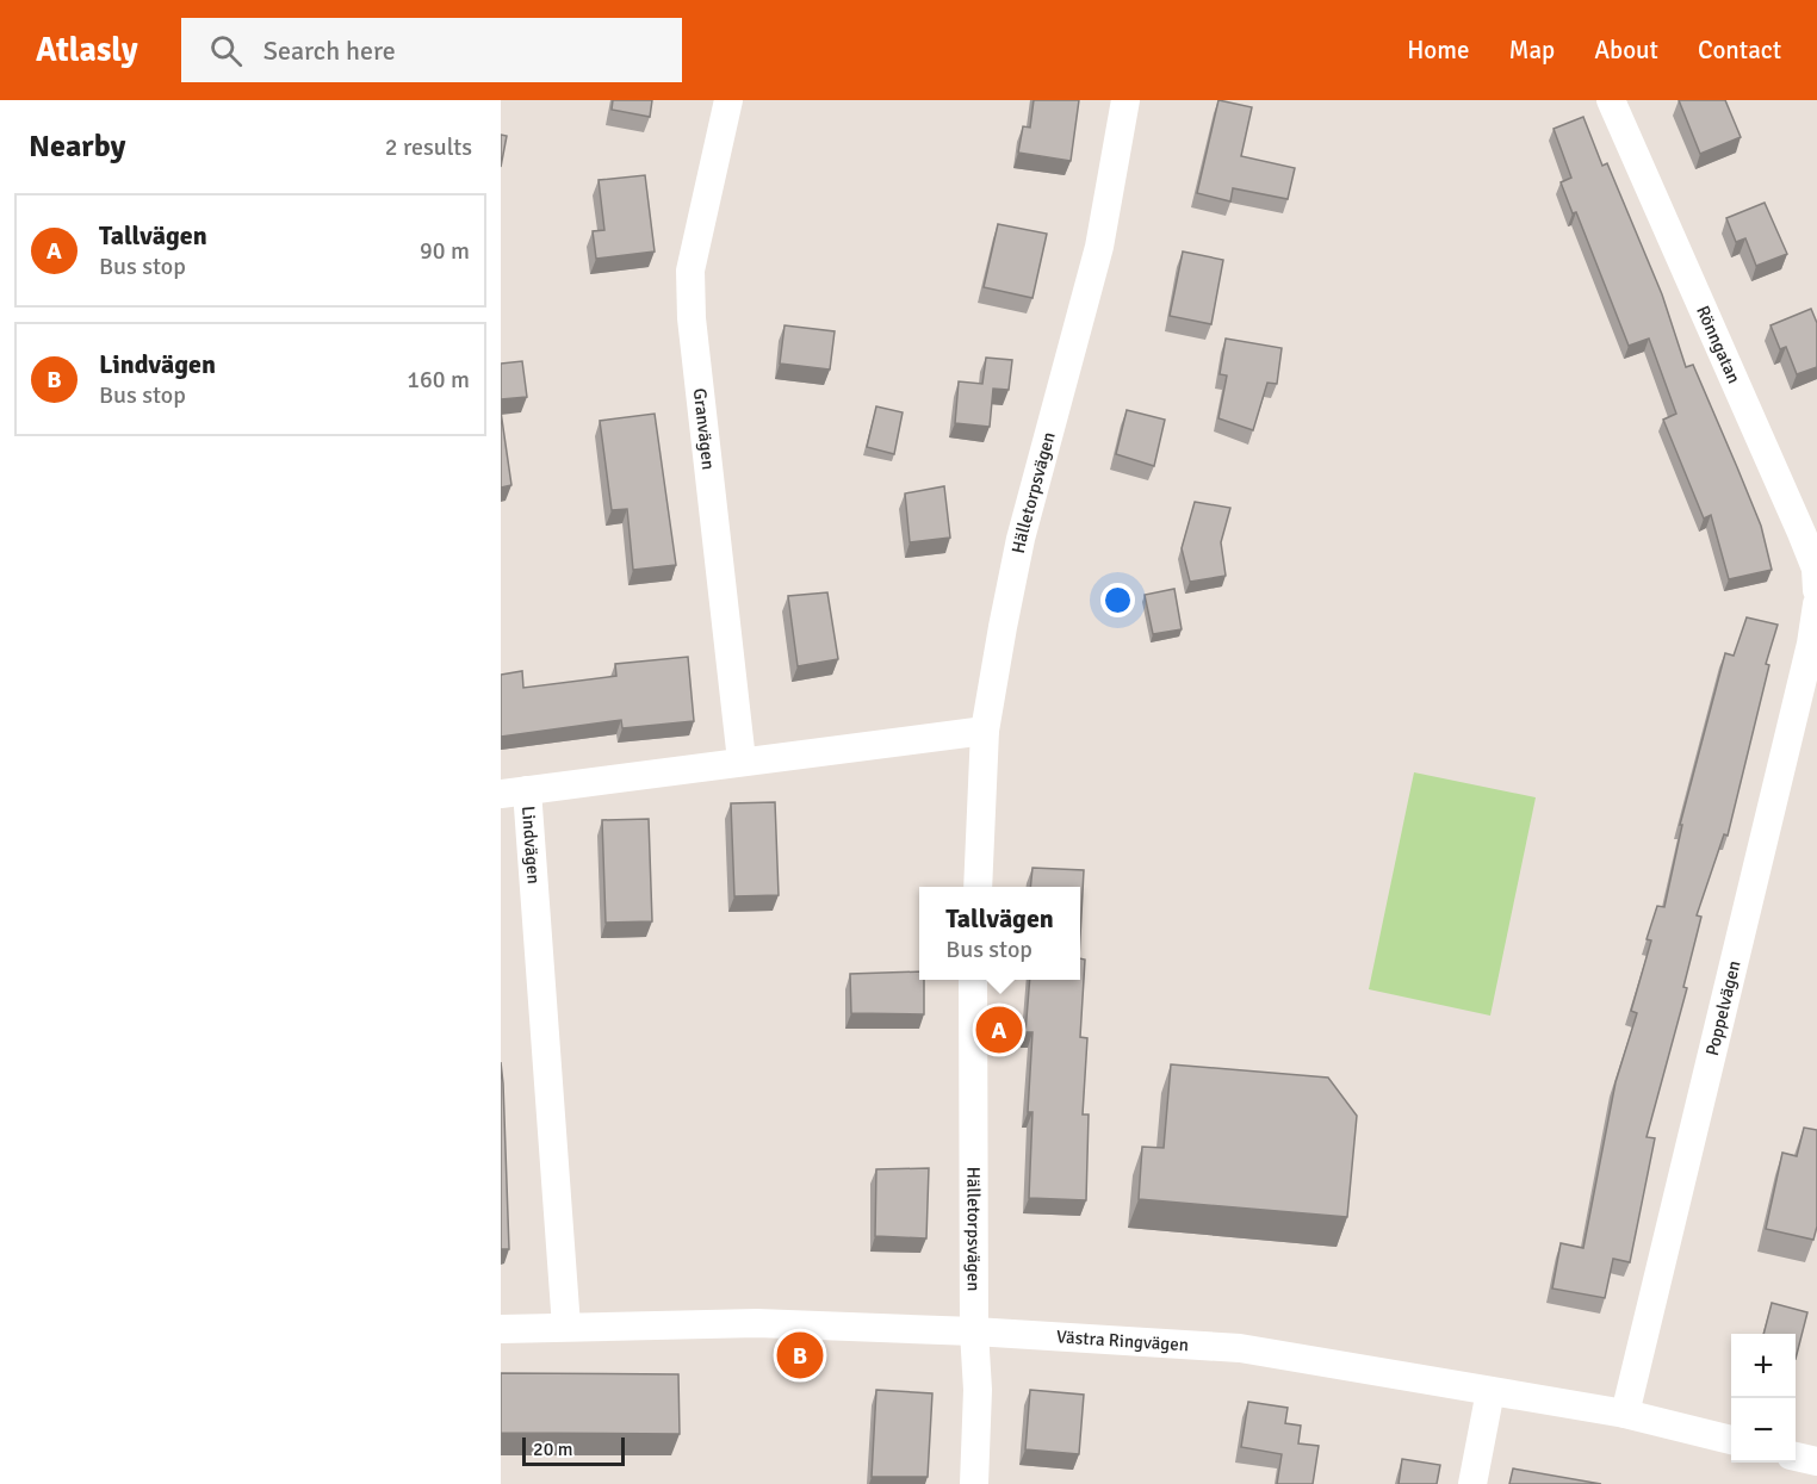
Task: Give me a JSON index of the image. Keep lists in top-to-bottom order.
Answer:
{
  "streets": {
    "street": [
      "Rönngatan",
      "Granvägen",
      "Hälletorpsvägen",
      "Lindvägen",
      "Poppelvägen",
      "Västra Ringvägen"
    ]
  },
  "crossings": [
    ["Hälletorpsvägen", "Västra Ringvägen"],
    ["Lindvägen", "Västra Ringvägen"],
    ["Poppelvägen", "Västra Ringvägen"]
  ],
  "scale_bar": "20 m",
  "page": {
    "header": "Atlasly",
    "search": "Search here",
    "nav": [
      "Home",
      "Map",
      "About",
      "Contact"
    ],
    "heading": ["Nearby", "2 results"],
    "list": [
      {
        "mark": "A",
        "name": "Tallvägen",
        "note": "Bus stop",
        "value": "90 m"
      },
      {
        "mark": "B",
        "name": "Lindvägen",
        "note": "Bus stop",
        "value": "160 m"
      }
    ],
    "popup": ["Tallvägen", "Bus stop"],
    "pins": ["A", "B"],
    "map_buttons": ["+", "−"],
    "scale": "20 m"
  }
}
